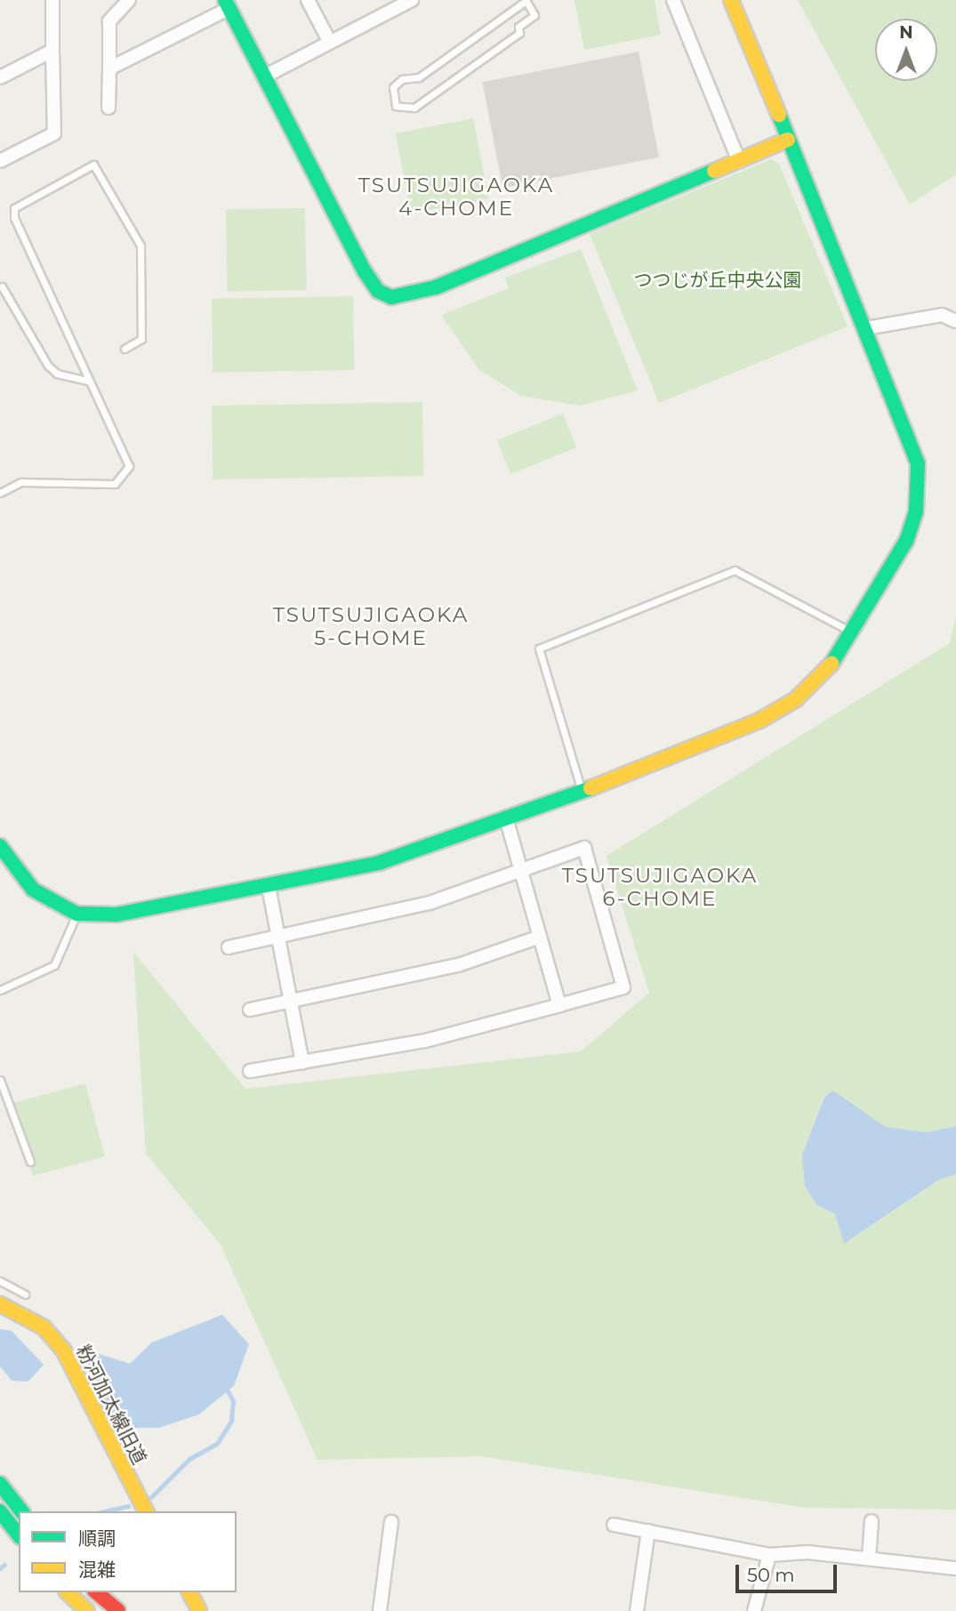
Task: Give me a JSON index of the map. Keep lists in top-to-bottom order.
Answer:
{
  "streets": {
    "street": ["粉河加太線旧道"]
  },
  "districts": ["TSUTSUJIGAOKA 4-CHOME", "TSUTSUJIGAOKA 5-CHOME", "TSUTSUJIGAOKA 6-CHOME"],
  "parks": ["つつじが丘中央公園"],
  "legend": ["順調", "混雑"],
  "scale_bar": "50 m",
  "north": "top"
}
